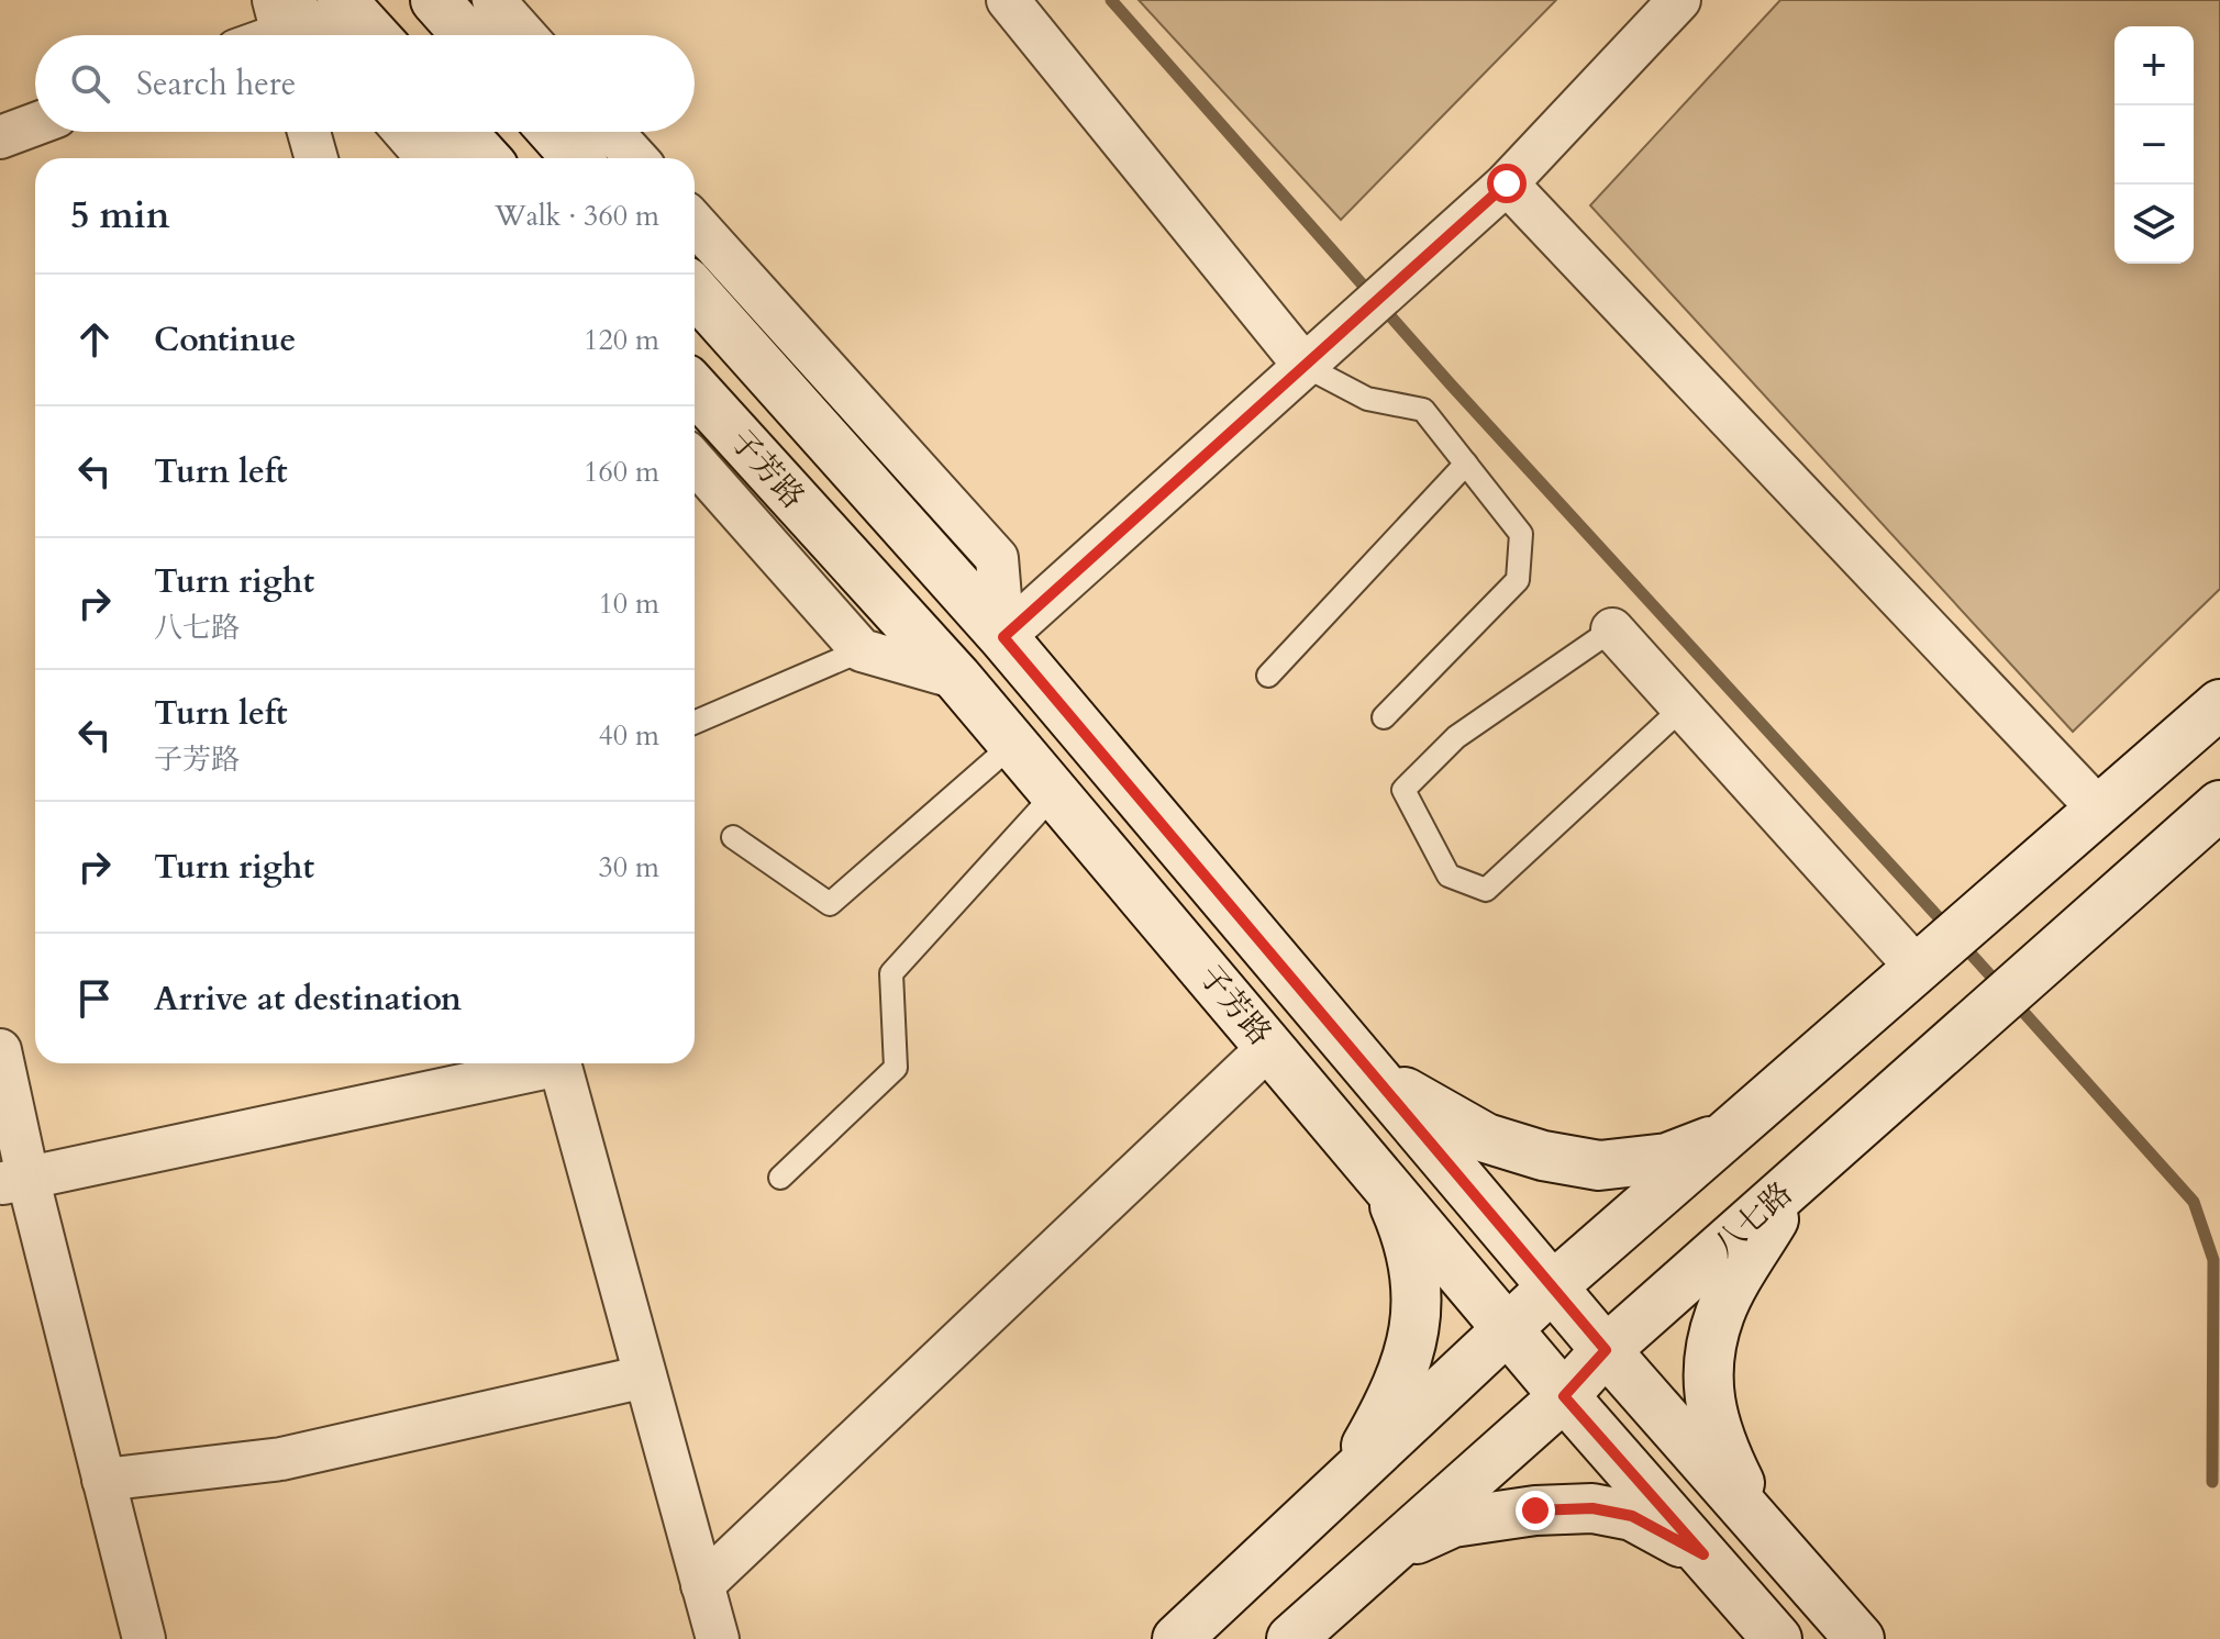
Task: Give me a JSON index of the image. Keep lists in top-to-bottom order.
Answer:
{
  "streets": {
    "main road": ["子芳路", "八七路"]
  },
  "crossings": [
    ["子芳路", "八七路"]
  ],
  "page": {
    "map_buttons": ["+", "−"],
    "search": "Search here",
    "heading": ["5 min", "Walk · 360 m"],
    "list": [
      ["Continue", "120 m"],
      ["Turn left", "160 m"],
      ["Turn right", "八七路", "10 m"],
      ["Turn left", "子芳路", "40 m"],
      ["Turn right", "30 m"],
      "Arrive at destination"
    ]
  }
}
